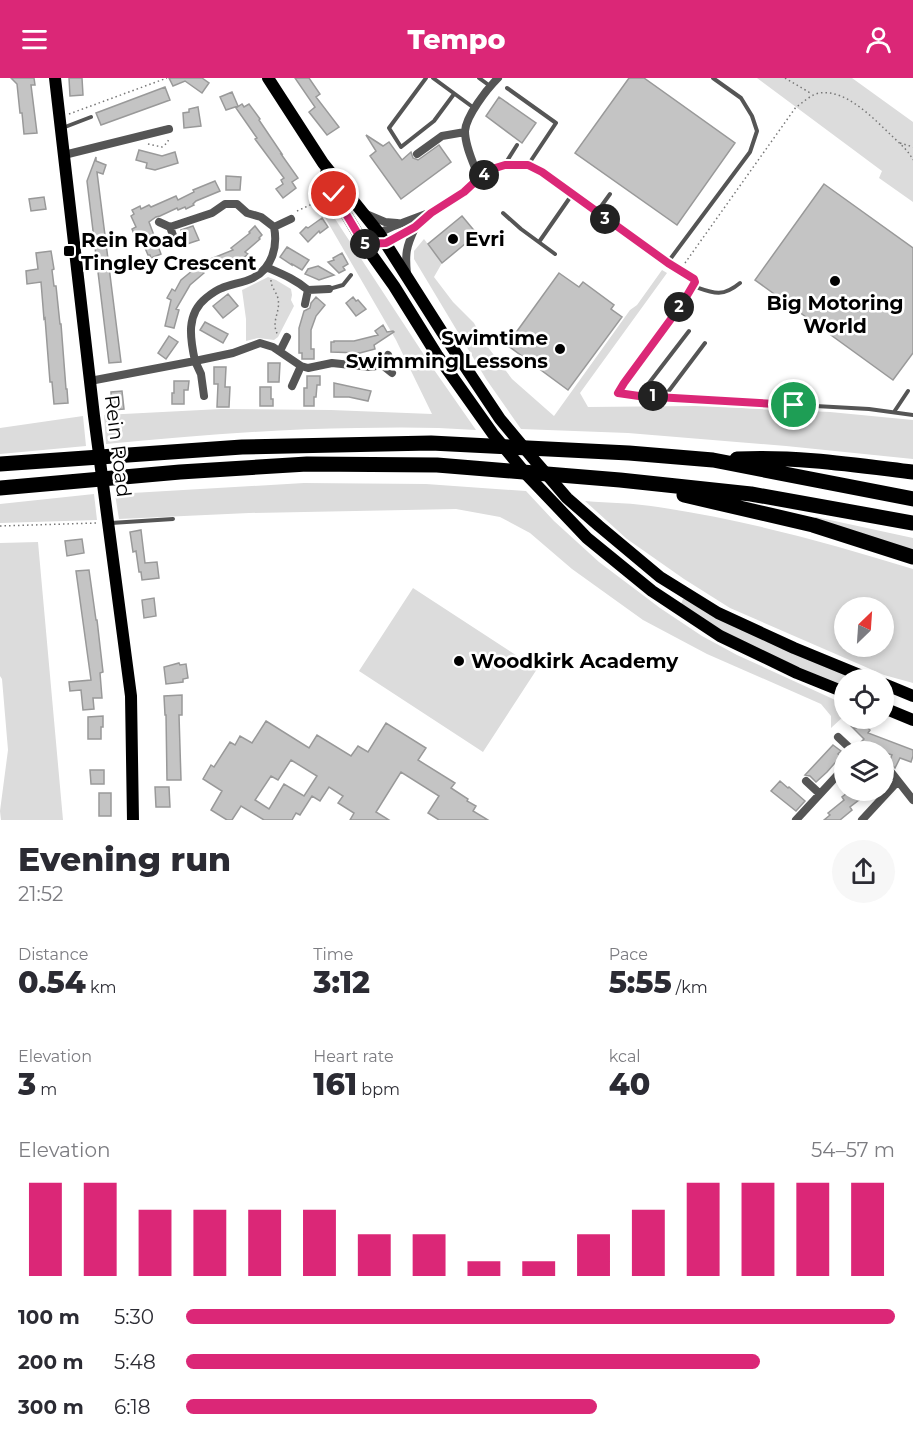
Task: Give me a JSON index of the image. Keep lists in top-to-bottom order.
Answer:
{
  "streets": {
    "main road": ["Rein Road"]
  },
  "places": {
    "other": [
      "Evri",
      "Big Motoring World",
      "Swimtime Swimming Lessons",
      "Woodkirk Academy"
    ],
    "transit": ["Rein Road Tingley Crescent"]
  },
  "north": "top right",
  "page": {
    "header": "Tempo",
    "pins": [
      "4",
      "3",
      "5",
      "2",
      "1"
    ],
    "heading": ["Evening run", "21:52"],
    "stats": [
      ["Distance", "0.54 km"],
      ["Time", "3:12"],
      ["Pace", "5:55 /km"],
      ["Elevation", "3 m"],
      ["Heart rate", "161 bpm"],
      ["kcal", "40"]
    ],
    "chart": ["Elevation", "54–57 m"],
    "list": [
      {
        "name": "100 m",
        "note": "5:30"
      },
      {
        "name": "200 m",
        "note": "5:48"
      },
      {
        "name": "300 m",
        "note": "6:18"
      }
    ]
  }
}
